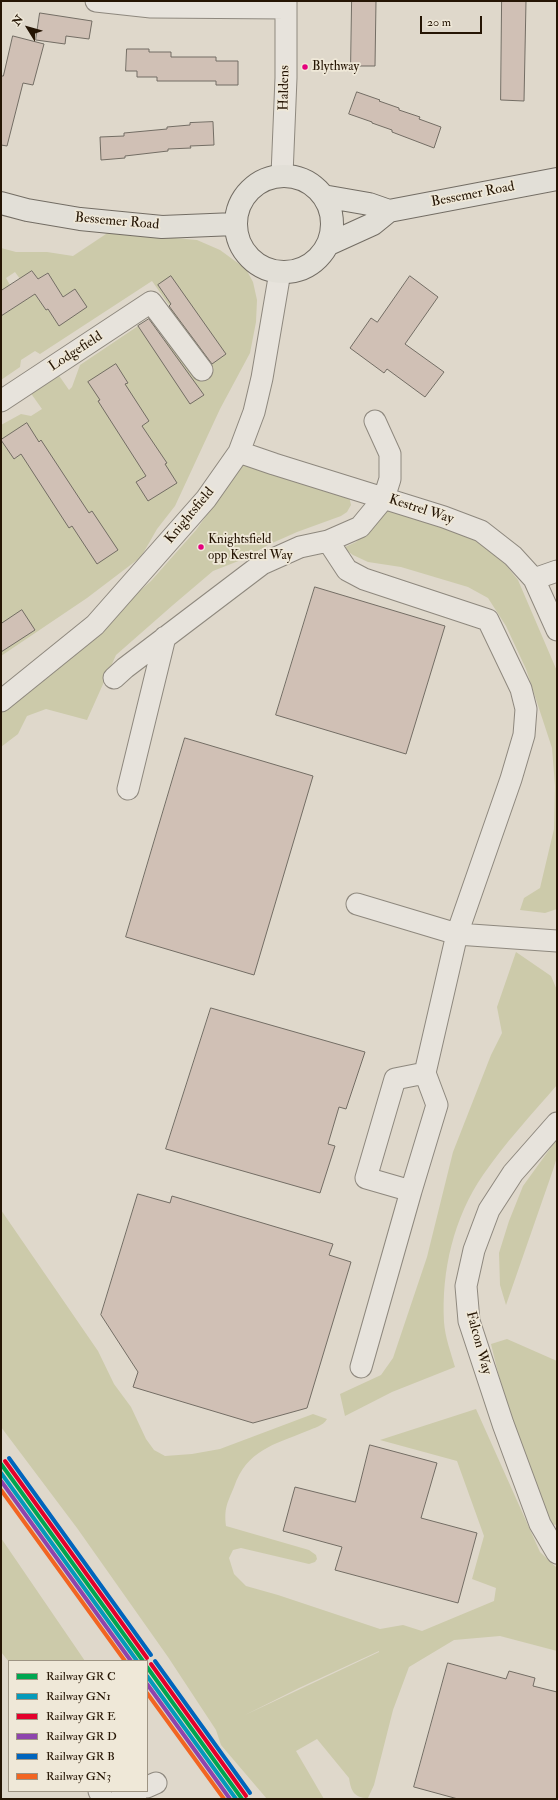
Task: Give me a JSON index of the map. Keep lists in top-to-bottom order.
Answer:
{
  "streets": {
    "main road": ["Bessemer Road"],
    "street": [
      "Haldens",
      "Lodgefield",
      "Kestrel Way",
      "Knightsfield",
      "Falcon Way"
    ]
  },
  "crossings": [
    ["Haldens", "Bessemer Road"],
    ["Haldens", "Knightsfield"],
    ["Bessemer Road", "Knightsfield"],
    ["Kestrel Way", "Knightsfield"]
  ],
  "places": ["Blythway", "Knightsfield opp Kestrel Way"],
  "lines": ["rail line GN1", "rail line GN3"],
  "legend": [
    "Railway GR C",
    "Railway GN1",
    "Railway GR E",
    "Railway GR D",
    "Railway GR B",
    "Railway GN3"
  ],
  "scale_bar": "20 m",
  "north": "top left"
}
